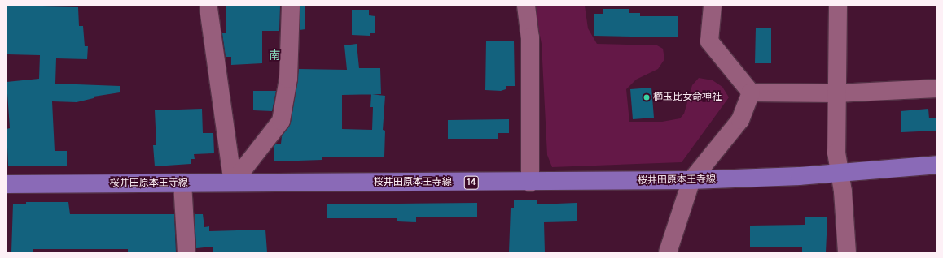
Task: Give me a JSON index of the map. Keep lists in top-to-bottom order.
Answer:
{
  "streets": {
    "main road": ["桜井田原本王寺線", "14"]
  },
  "districts": ["南"],
  "places": ["櫛玉比女命神社"]
}
